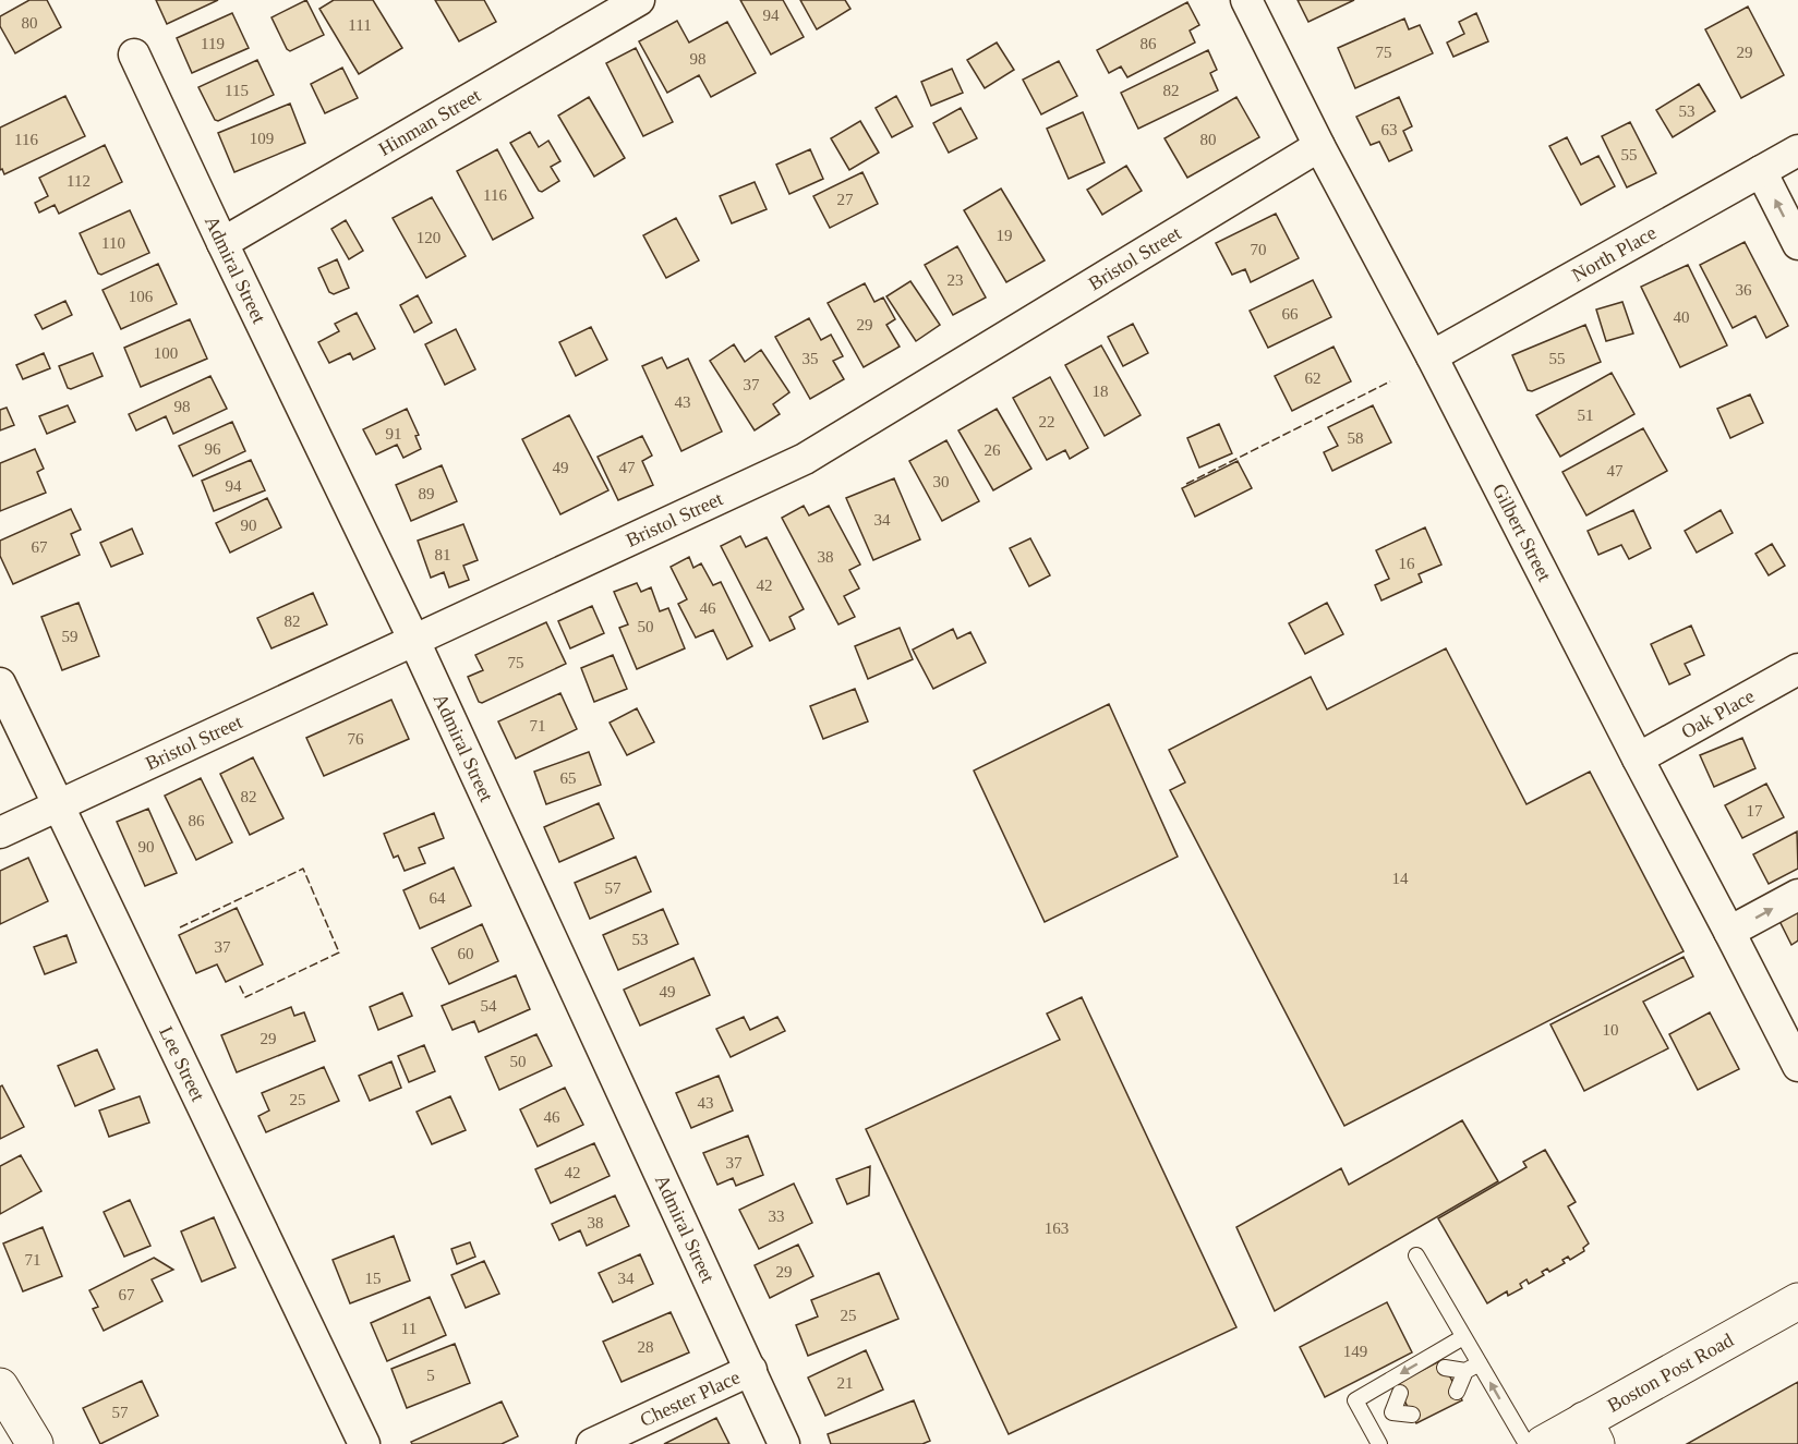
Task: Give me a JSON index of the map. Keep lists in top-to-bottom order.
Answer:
{
  "streets": {
    "main road": ["Boston Post Road"],
    "street": [
      "Hinman Street",
      "North Place",
      "Bristol Street",
      "Admiral Street",
      "Gilbert Street",
      "Oak Place",
      "Lee Street",
      "Chester Place"
    ]
  },
  "crossings": [
    ["Hinman Street", "Admiral Street"],
    ["North Place", "Gilbert Street"],
    ["Bristol Street", "Admiral Street"],
    ["Bristol Street", "Gilbert Street"],
    ["Bristol Street", "Lee Street"],
    ["Admiral Street", "Chester Place"],
    ["Gilbert Street", "Oak Place"]
  ],
  "house_numbers": [
    "94",
    "80",
    "111",
    "119",
    "86",
    "75",
    "29",
    "98",
    "115",
    "82",
    "53",
    "63",
    "109",
    "116",
    "80",
    "55",
    "112",
    "116",
    "27",
    "19",
    "120",
    "110",
    "70",
    "23",
    "36",
    "106",
    "66",
    "40",
    "29",
    "100",
    "35",
    "55",
    "62",
    "37",
    "18",
    "43",
    "98",
    "51",
    "22",
    "91",
    "58",
    "96",
    "26",
    "49",
    "47",
    "47",
    "30",
    "94",
    "89",
    "34",
    "90",
    "67",
    "81",
    "38",
    "16",
    "42",
    "46",
    "82",
    "50",
    "59",
    "75",
    "71",
    "76",
    "65",
    "82",
    "17",
    "86",
    "90",
    "14",
    "57",
    "64",
    "53",
    "37",
    "60",
    "49",
    "54",
    "10",
    "29",
    "50",
    "25",
    "43",
    "46",
    "37",
    "42",
    "33",
    "38",
    "163",
    "71",
    "29",
    "15",
    "34",
    "67",
    "25",
    "11",
    "28",
    "149",
    "5",
    "21",
    "57"
  ]
}
